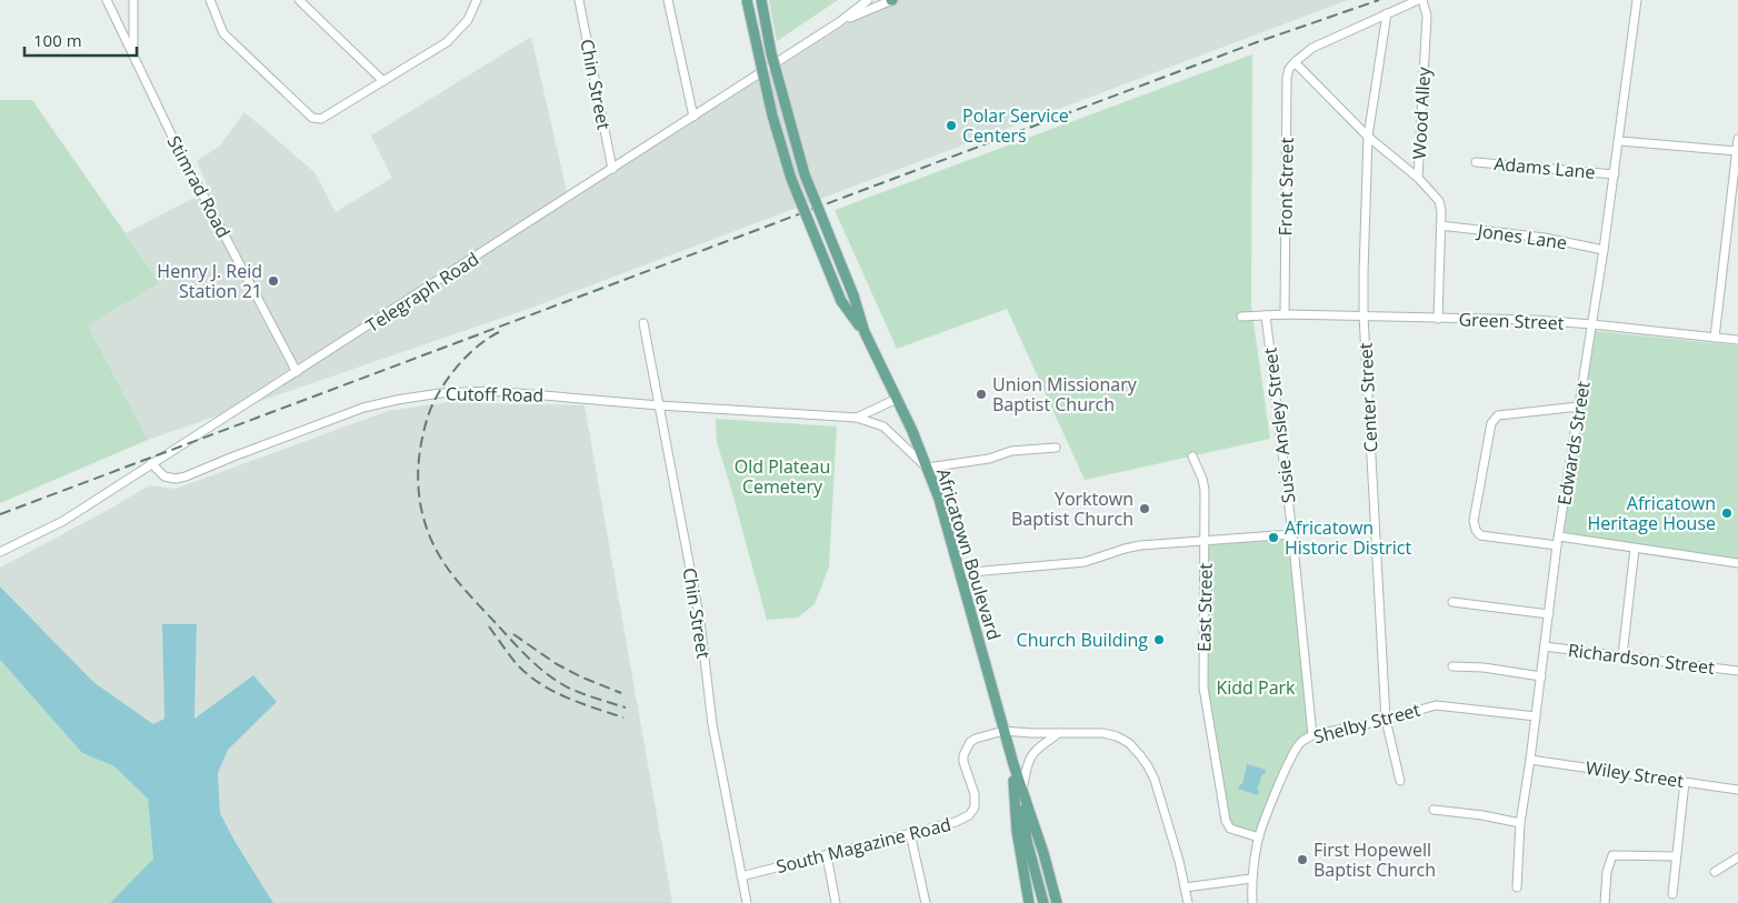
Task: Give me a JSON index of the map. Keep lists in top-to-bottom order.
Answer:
{
  "streets": {
    "main road": ["Africatown Boulevard"],
    "street": [
      "Chin Street",
      "Wood Alley",
      "Adams Lane",
      "Stimrad Road",
      "Front Street",
      "Jones Lane",
      "Telegraph Road",
      "Green Street",
      "Cutoff Road",
      "Center Street",
      "Susie Ansley Street",
      "Edwards Street",
      "East Street",
      "Richardson Street",
      "Shelby Street",
      "Wiley Street",
      "South Magazine Road"
    ]
  },
  "crossings": [
    ["Chin Street", "Telegraph Road"],
    ["Chin Street", "Cutoff Road"],
    ["Chin Street", "South Magazine Road"],
    ["Wood Alley", "Jones Lane"],
    ["Wood Alley", "Green Street"],
    ["Adams Lane", "Edwards Street"],
    ["Stimrad Road", "Telegraph Road"],
    ["Front Street", "Green Street"],
    ["Jones Lane", "Edwards Street"],
    ["Telegraph Road", "Cutoff Road"],
    ["Green Street", "Center Street"],
    ["Green Street", "Susie Ansley Street"],
    ["Green Street", "Edwards Street"],
    ["Cutoff Road", "Africatown Boulevard"],
    ["Center Street", "Shelby Street"],
    ["Susie Ansley Street", "Shelby Street"],
    ["Edwards Street", "Richardson Street"],
    ["Edwards Street", "Shelby Street"],
    ["Edwards Street", "Wiley Street"],
    ["Africatown Boulevard", "South Magazine Road"],
    ["East Street", "Shelby Street"]
  ],
  "parks": ["Old Plateau Cemetery", "Kidd Park"],
  "places": [
    "Polar Service Centers",
    "Henry J. Reid Station 21",
    "Union Missionary Baptist Church",
    "Yorktown Baptist Church",
    "Africatown Heritage House",
    "Africatown Historic District",
    "Church Building",
    "First Hopewell Baptist Church"
  ],
  "scale_bar": "100 m"
}
